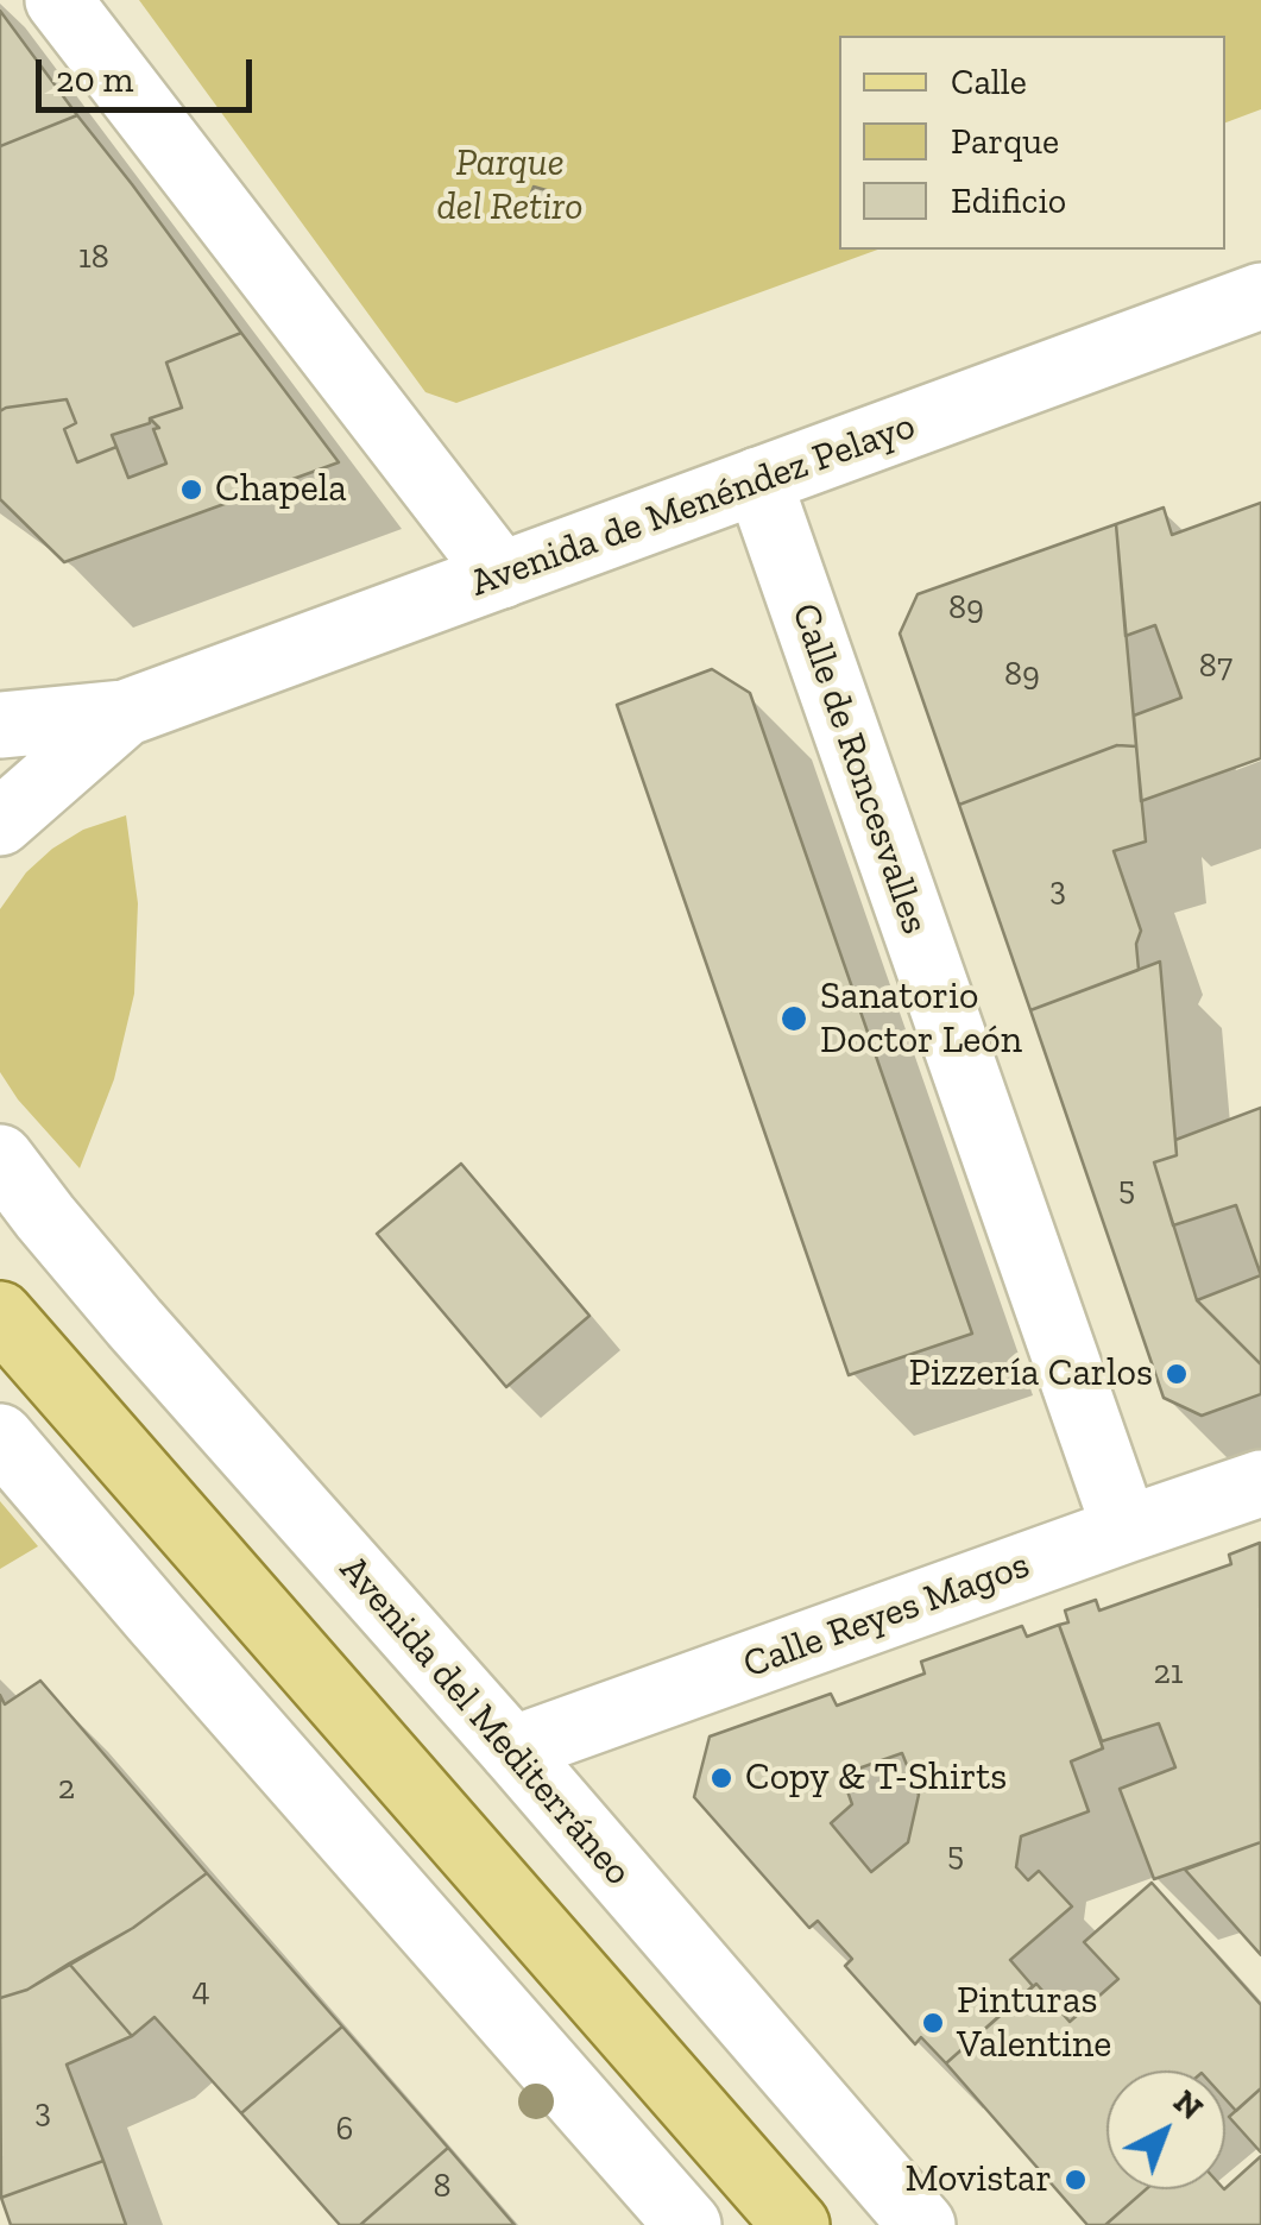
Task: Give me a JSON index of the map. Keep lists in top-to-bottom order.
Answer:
{
  "streets": {
    "main road": [
      "Avenida de Menéndez Pelayo",
      "Calle de Roncesvalles",
      "Calle Reyes Magos",
      "Avenida del Mediterráneo"
    ]
  },
  "crossings": [
    ["Avenida de Menéndez Pelayo", "Calle de Roncesvalles"],
    ["Calle de Roncesvalles", "Calle Reyes Magos"],
    ["Calle Reyes Magos", "Avenida del Mediterráneo"]
  ],
  "parks": ["Parque del Retiro"],
  "places": [
    "Chapela",
    "Sanatorio Doctor León",
    "Pizzería Carlos",
    "Copy & T-Shirts",
    "Pinturas Valentine",
    "Movistar"
  ],
  "house_numbers": [
    "18",
    "89",
    "87",
    "89",
    "3",
    "5",
    "21",
    "2",
    "5",
    "4",
    "3",
    "6",
    "8"
  ],
  "legend": ["Calle", "Parque", "Edificio"],
  "scale_bar": "20 m",
  "north": "top right"
}
